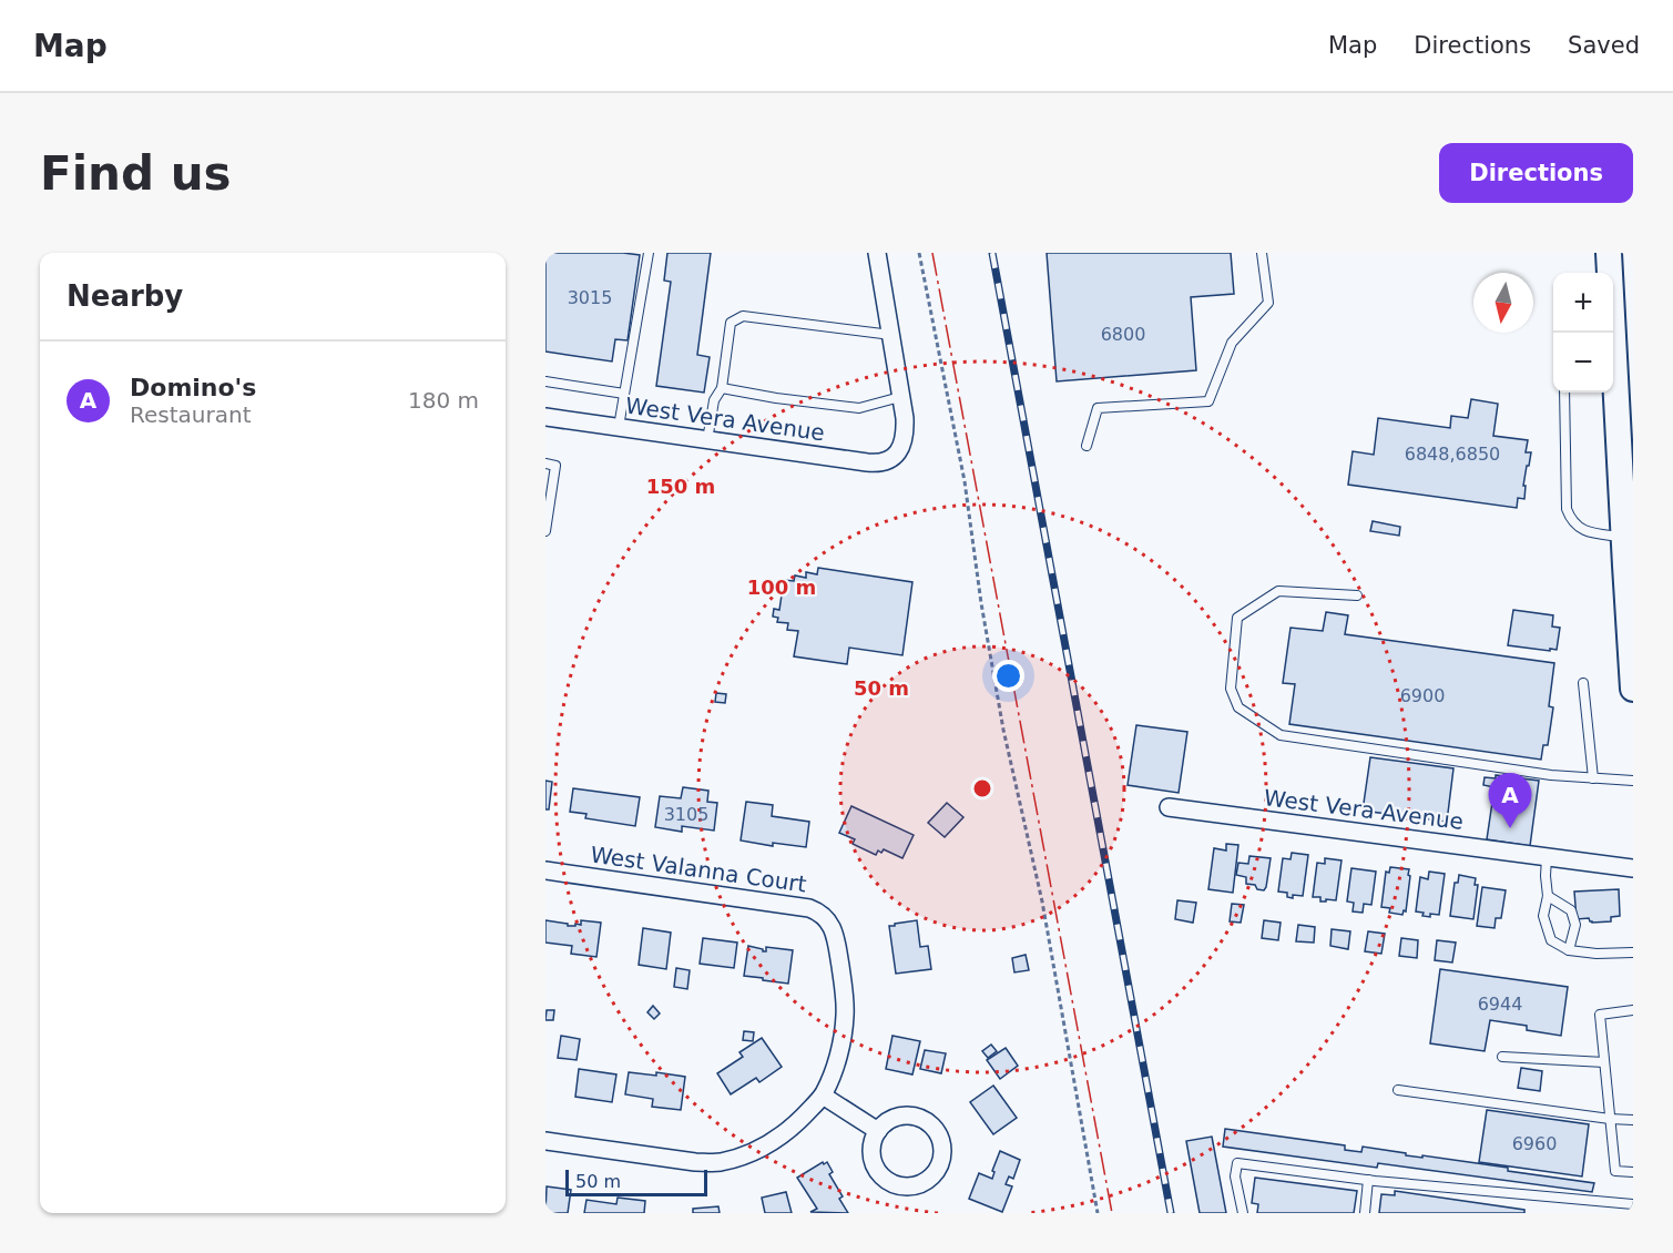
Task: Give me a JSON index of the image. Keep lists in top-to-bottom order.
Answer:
{
  "streets": {
    "street": ["West Vera Avenue", "West Valanna Court"]
  },
  "house_numbers": [
    "3015",
    "6800",
    "6848,6850",
    "6900",
    "3105",
    "6944",
    "6960"
  ],
  "scale_bar": "50 m",
  "north": "bottom",
  "page": {
    "header": "Map",
    "nav": ["Map", "Directions", "Saved"],
    "buttons": "Directions",
    "title": "Find us",
    "heading": "Nearby",
    "map_buttons": ["+", "−"],
    "list": [
      {
        "mark": "A",
        "name": "Domino's",
        "note": "Restaurant",
        "value": "180 m"
      }
    ],
    "pins": "A",
    "scale": "50 m"
  },
  "rings": ["150 m", "100 m", "50 m"]
}
